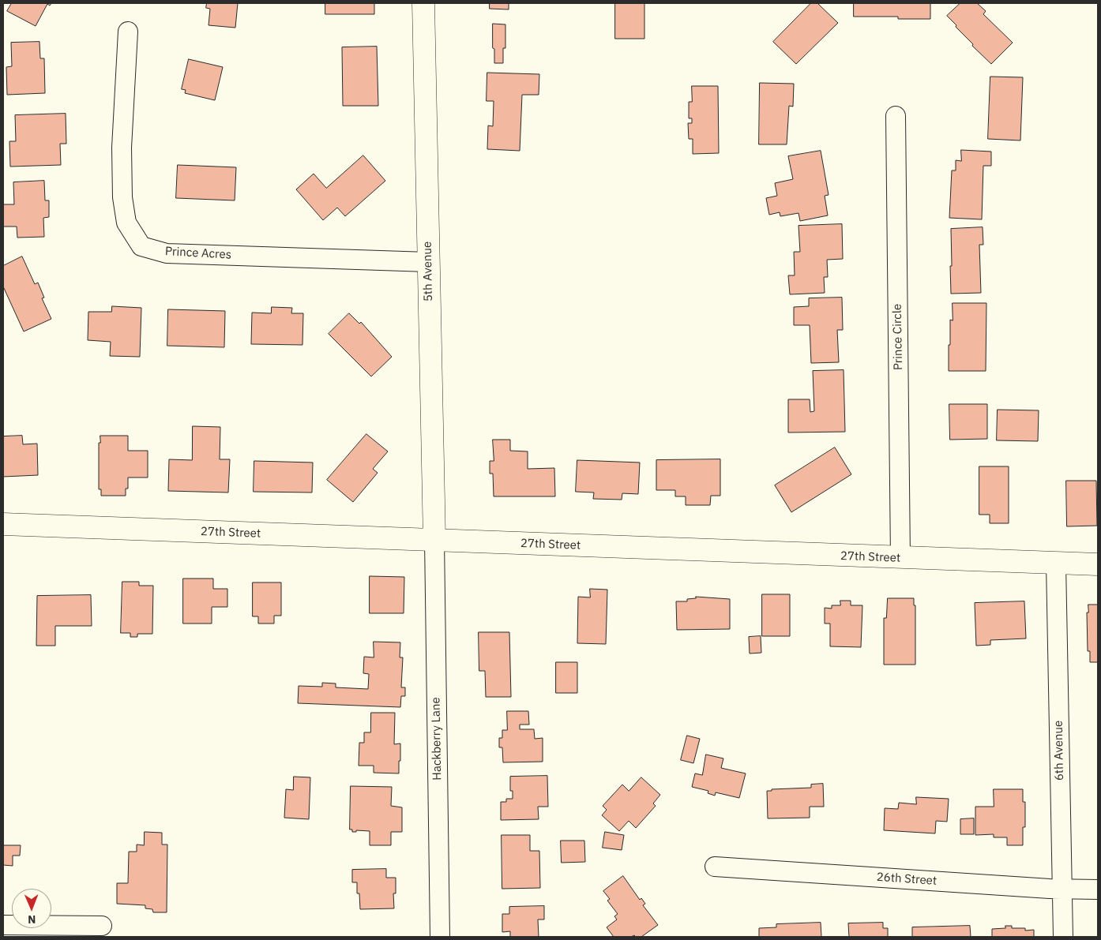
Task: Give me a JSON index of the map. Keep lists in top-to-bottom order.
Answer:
{
  "streets": {
    "street": [
      "Prince Acres",
      "5th Avenue",
      "Prince Circle",
      "27th Street",
      "Hackberry Lane",
      "6th Avenue",
      "26th Street"
    ]
  },
  "crossings": [
    ["Prince Acres", "5th Avenue"],
    ["5th Avenue", "27th Street"],
    ["5th Avenue", "Hackberry Lane"],
    ["Prince Circle", "27th Street"],
    ["27th Street", "Hackberry Lane"],
    ["27th Street", "6th Avenue"],
    ["6th Avenue", "26th Street"]
  ],
  "north": "bottom"
}
